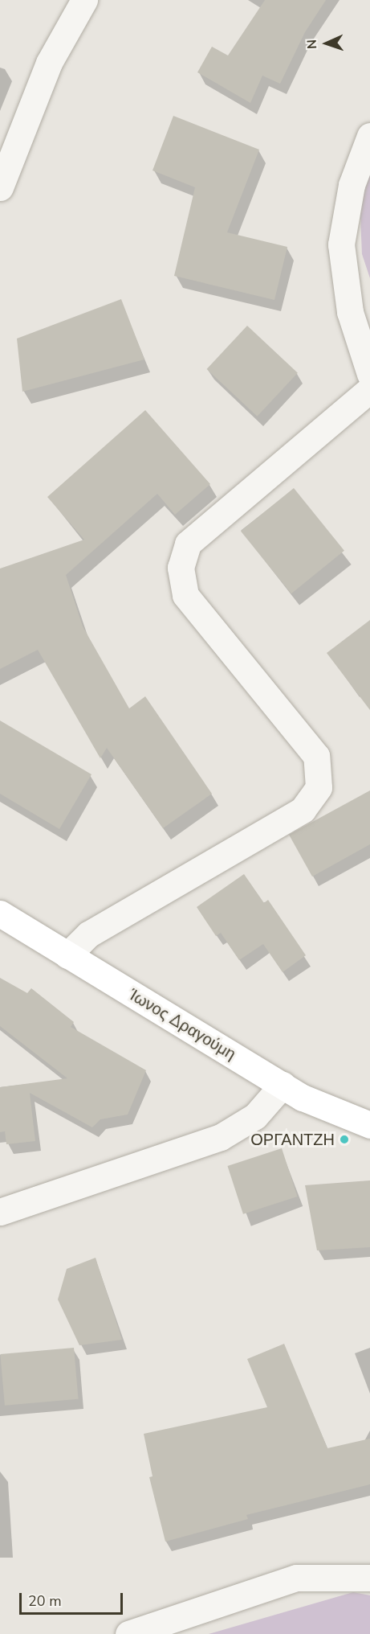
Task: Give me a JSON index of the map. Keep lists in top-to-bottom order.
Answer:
{
  "streets": {
    "street": ["Ίωνος Δραγούμη"]
  },
  "places": ["ΟΡΓΑΝΤΖΗ"],
  "scale_bar": "20 m",
  "north": "left"
}
